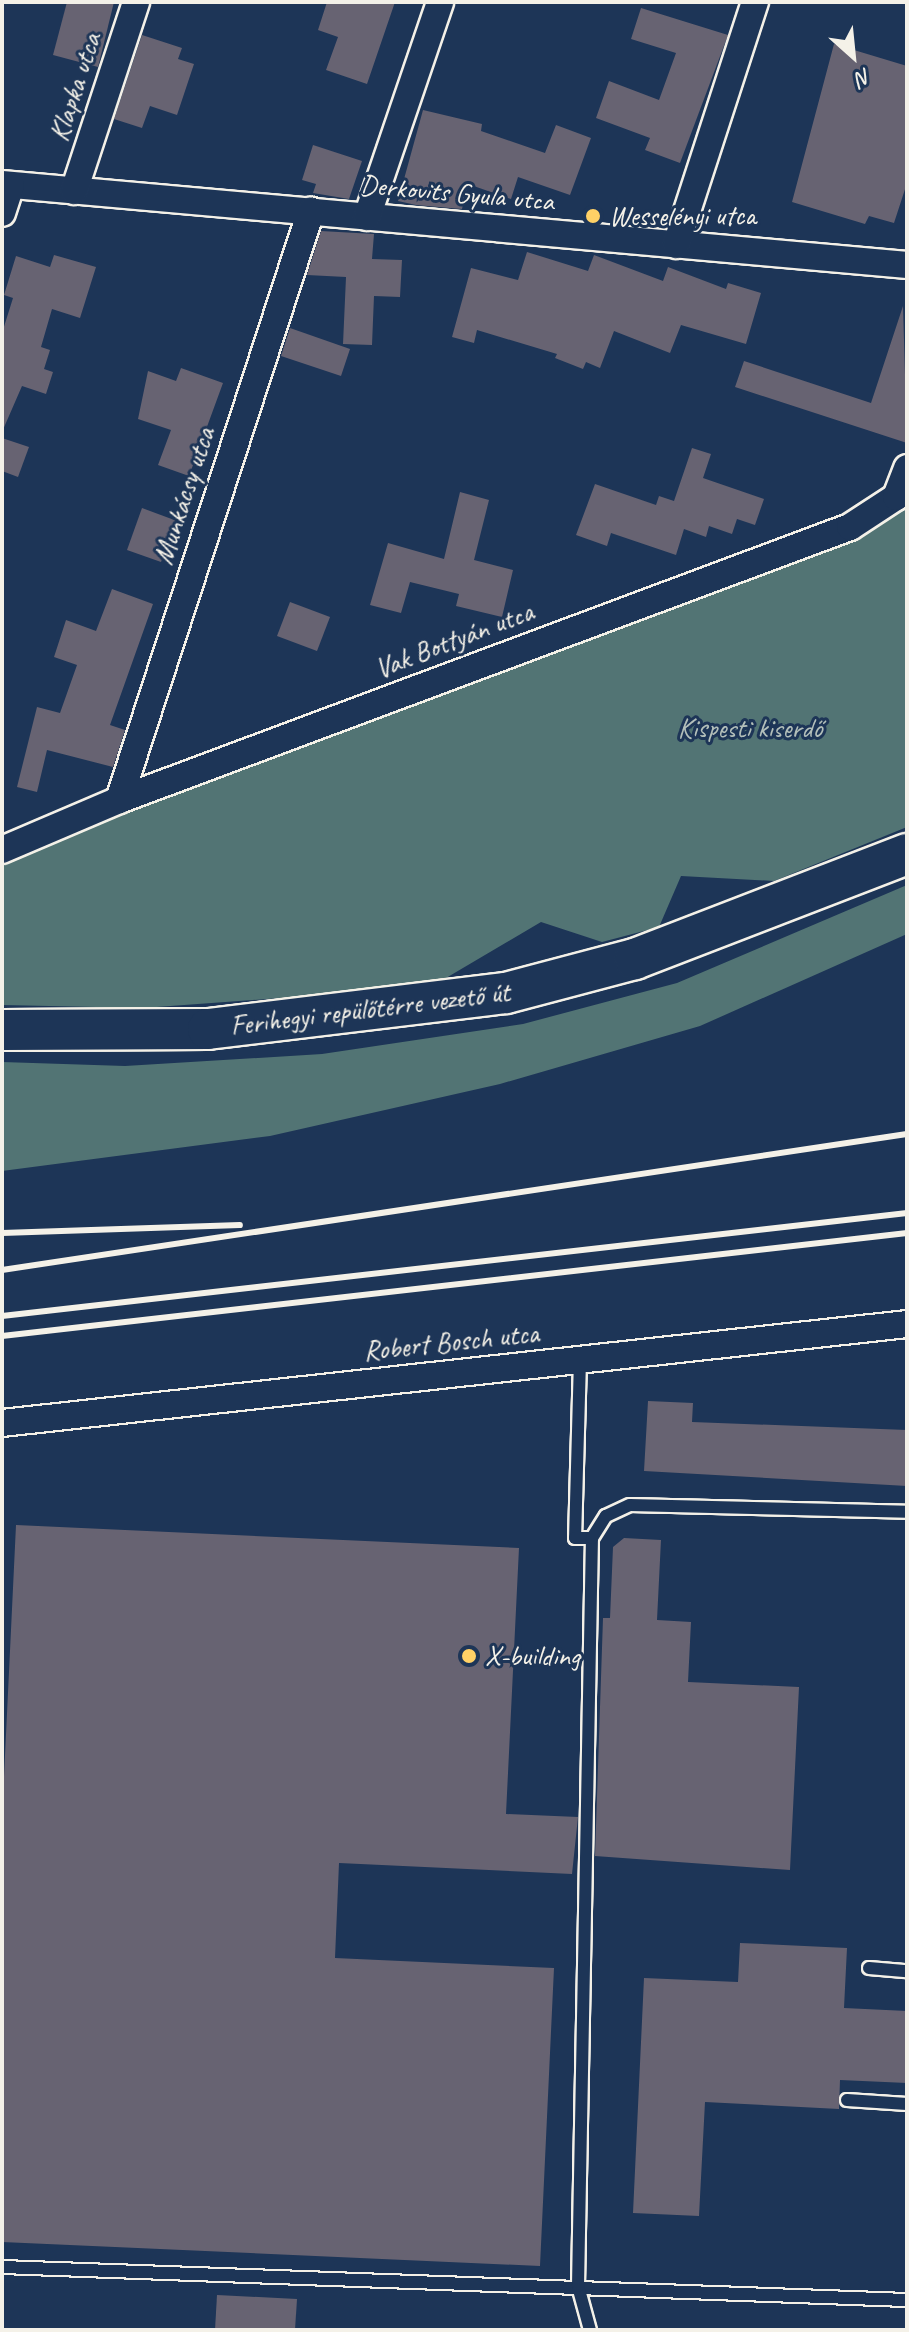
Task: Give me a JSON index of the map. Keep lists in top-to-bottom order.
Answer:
{
  "streets": {
    "main road": ["Ferihegyi repülőtérre vezető út"],
    "street": [
      "Klapka utca",
      "Derkovits Gyula utca",
      "Munkácsy utca",
      "Vak Bottyán utca",
      "Robert Bosch utca"
    ]
  },
  "crossings": [
    ["Klapka utca", "Derkovits Gyula utca"],
    ["Derkovits Gyula utca", "Munkácsy utca"],
    ["Munkácsy utca", "Vak Bottyán utca"]
  ],
  "parks": ["Kispesti kiserdő"],
  "places": ["Wesselényi utca", "X-building"],
  "north": "bottom right"
}
